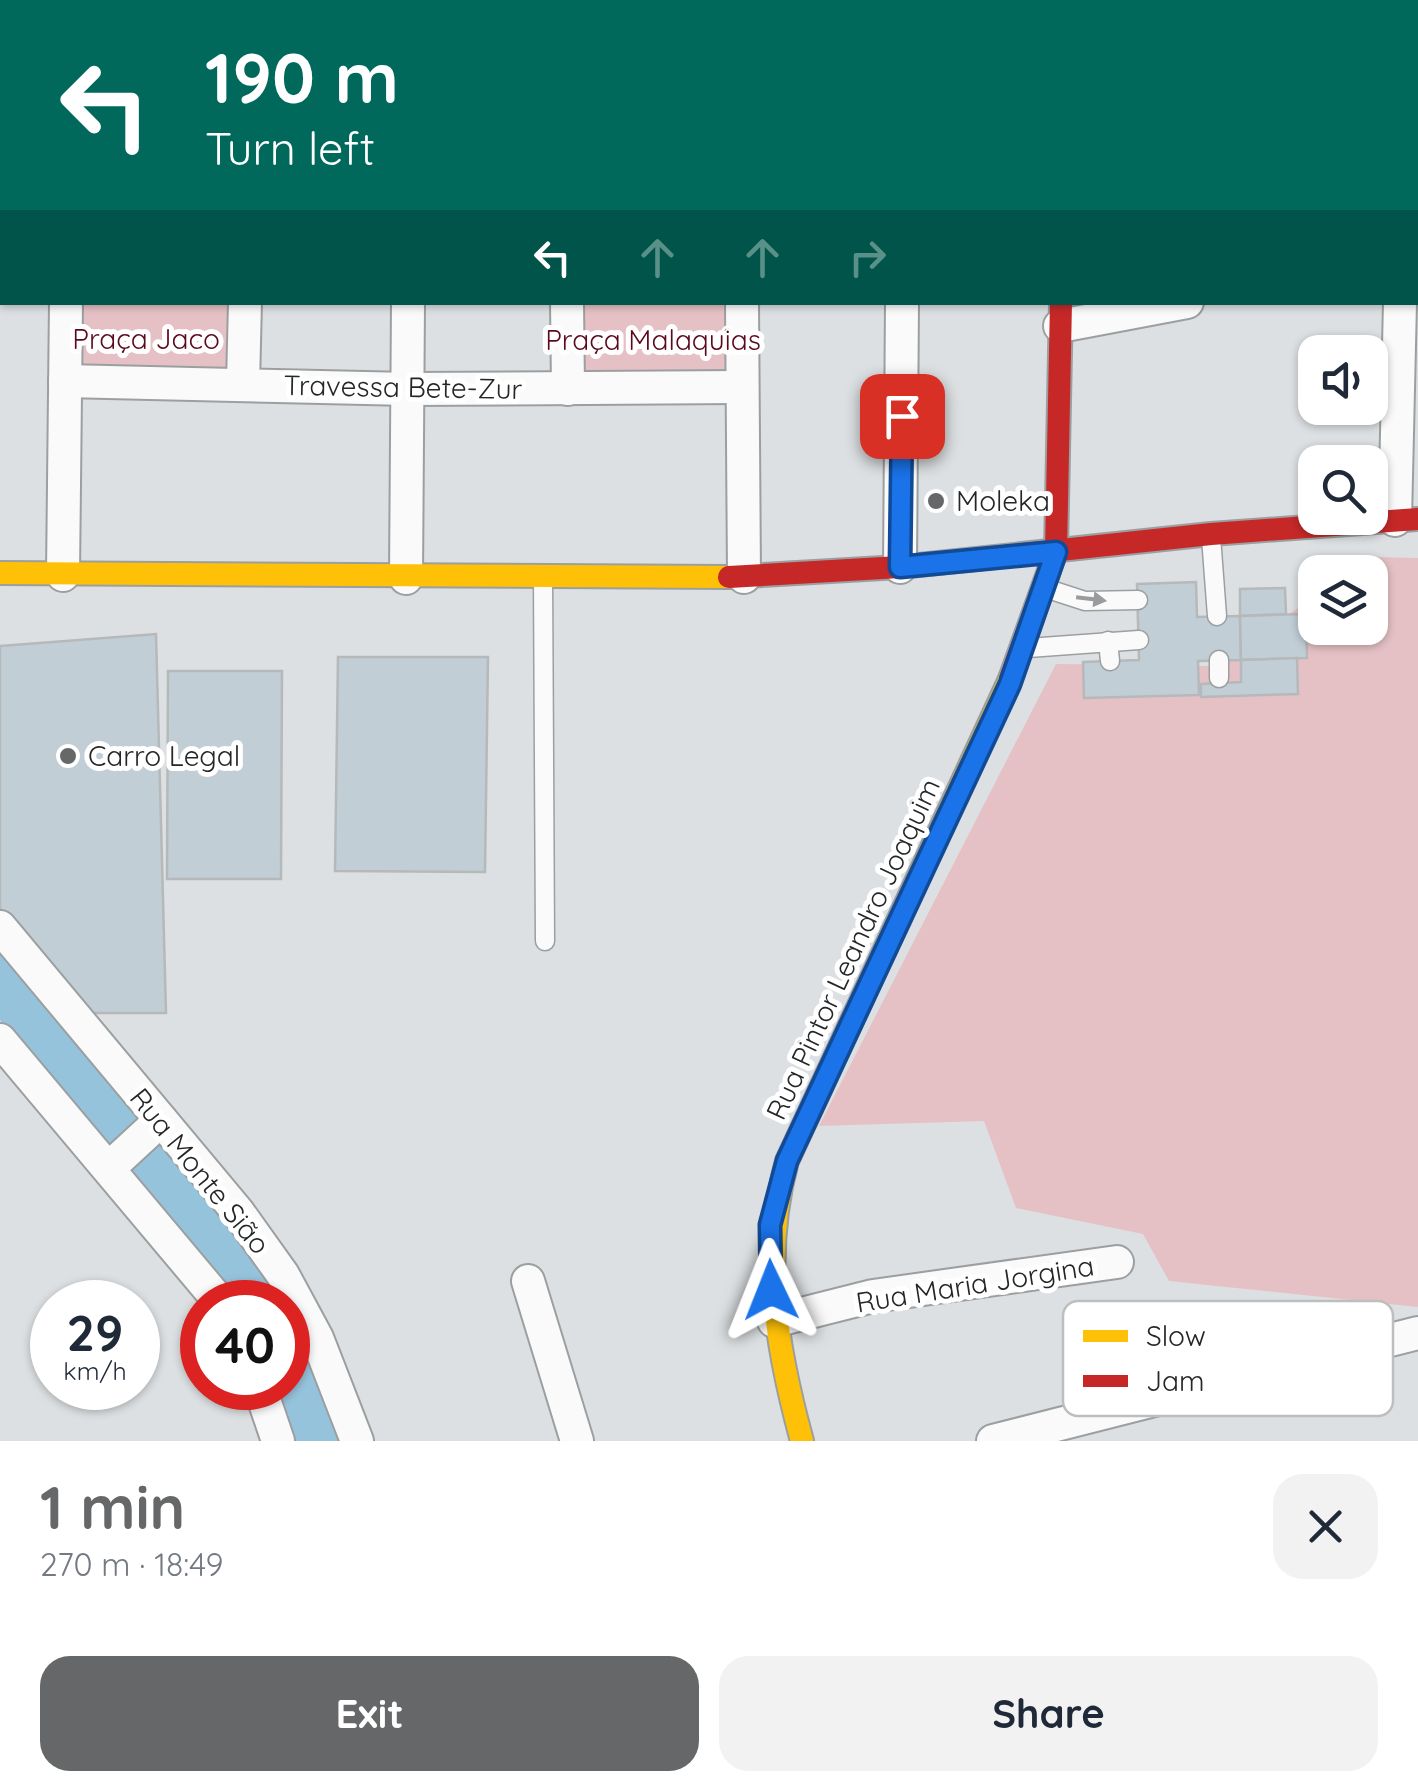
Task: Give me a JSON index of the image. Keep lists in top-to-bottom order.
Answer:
{
  "streets": {
    "main road": ["Rua Pintor Leandro Joaquim"],
    "street": ["Travessa Bete-Zur", "Rua Monte Sião", "Rua Maria Jorgina"]
  },
  "crossings": [
    ["Rua Pintor Leandro Joaquim", "Rua Maria Jorgina"]
  ],
  "parks": ["Praça Jaco", "Praça Malaquias"],
  "places": ["Moleka", "Carro Legal"],
  "legend": ["Slow", "Jam"],
  "page": {
    "turn": ["190 m", "Turn left"],
    "speed": "29 km/h",
    "limit": "40",
    "heading": ["1 min", "270 m · 18:49"],
    "buttons": ["Exit", "Share"]
  }
}
